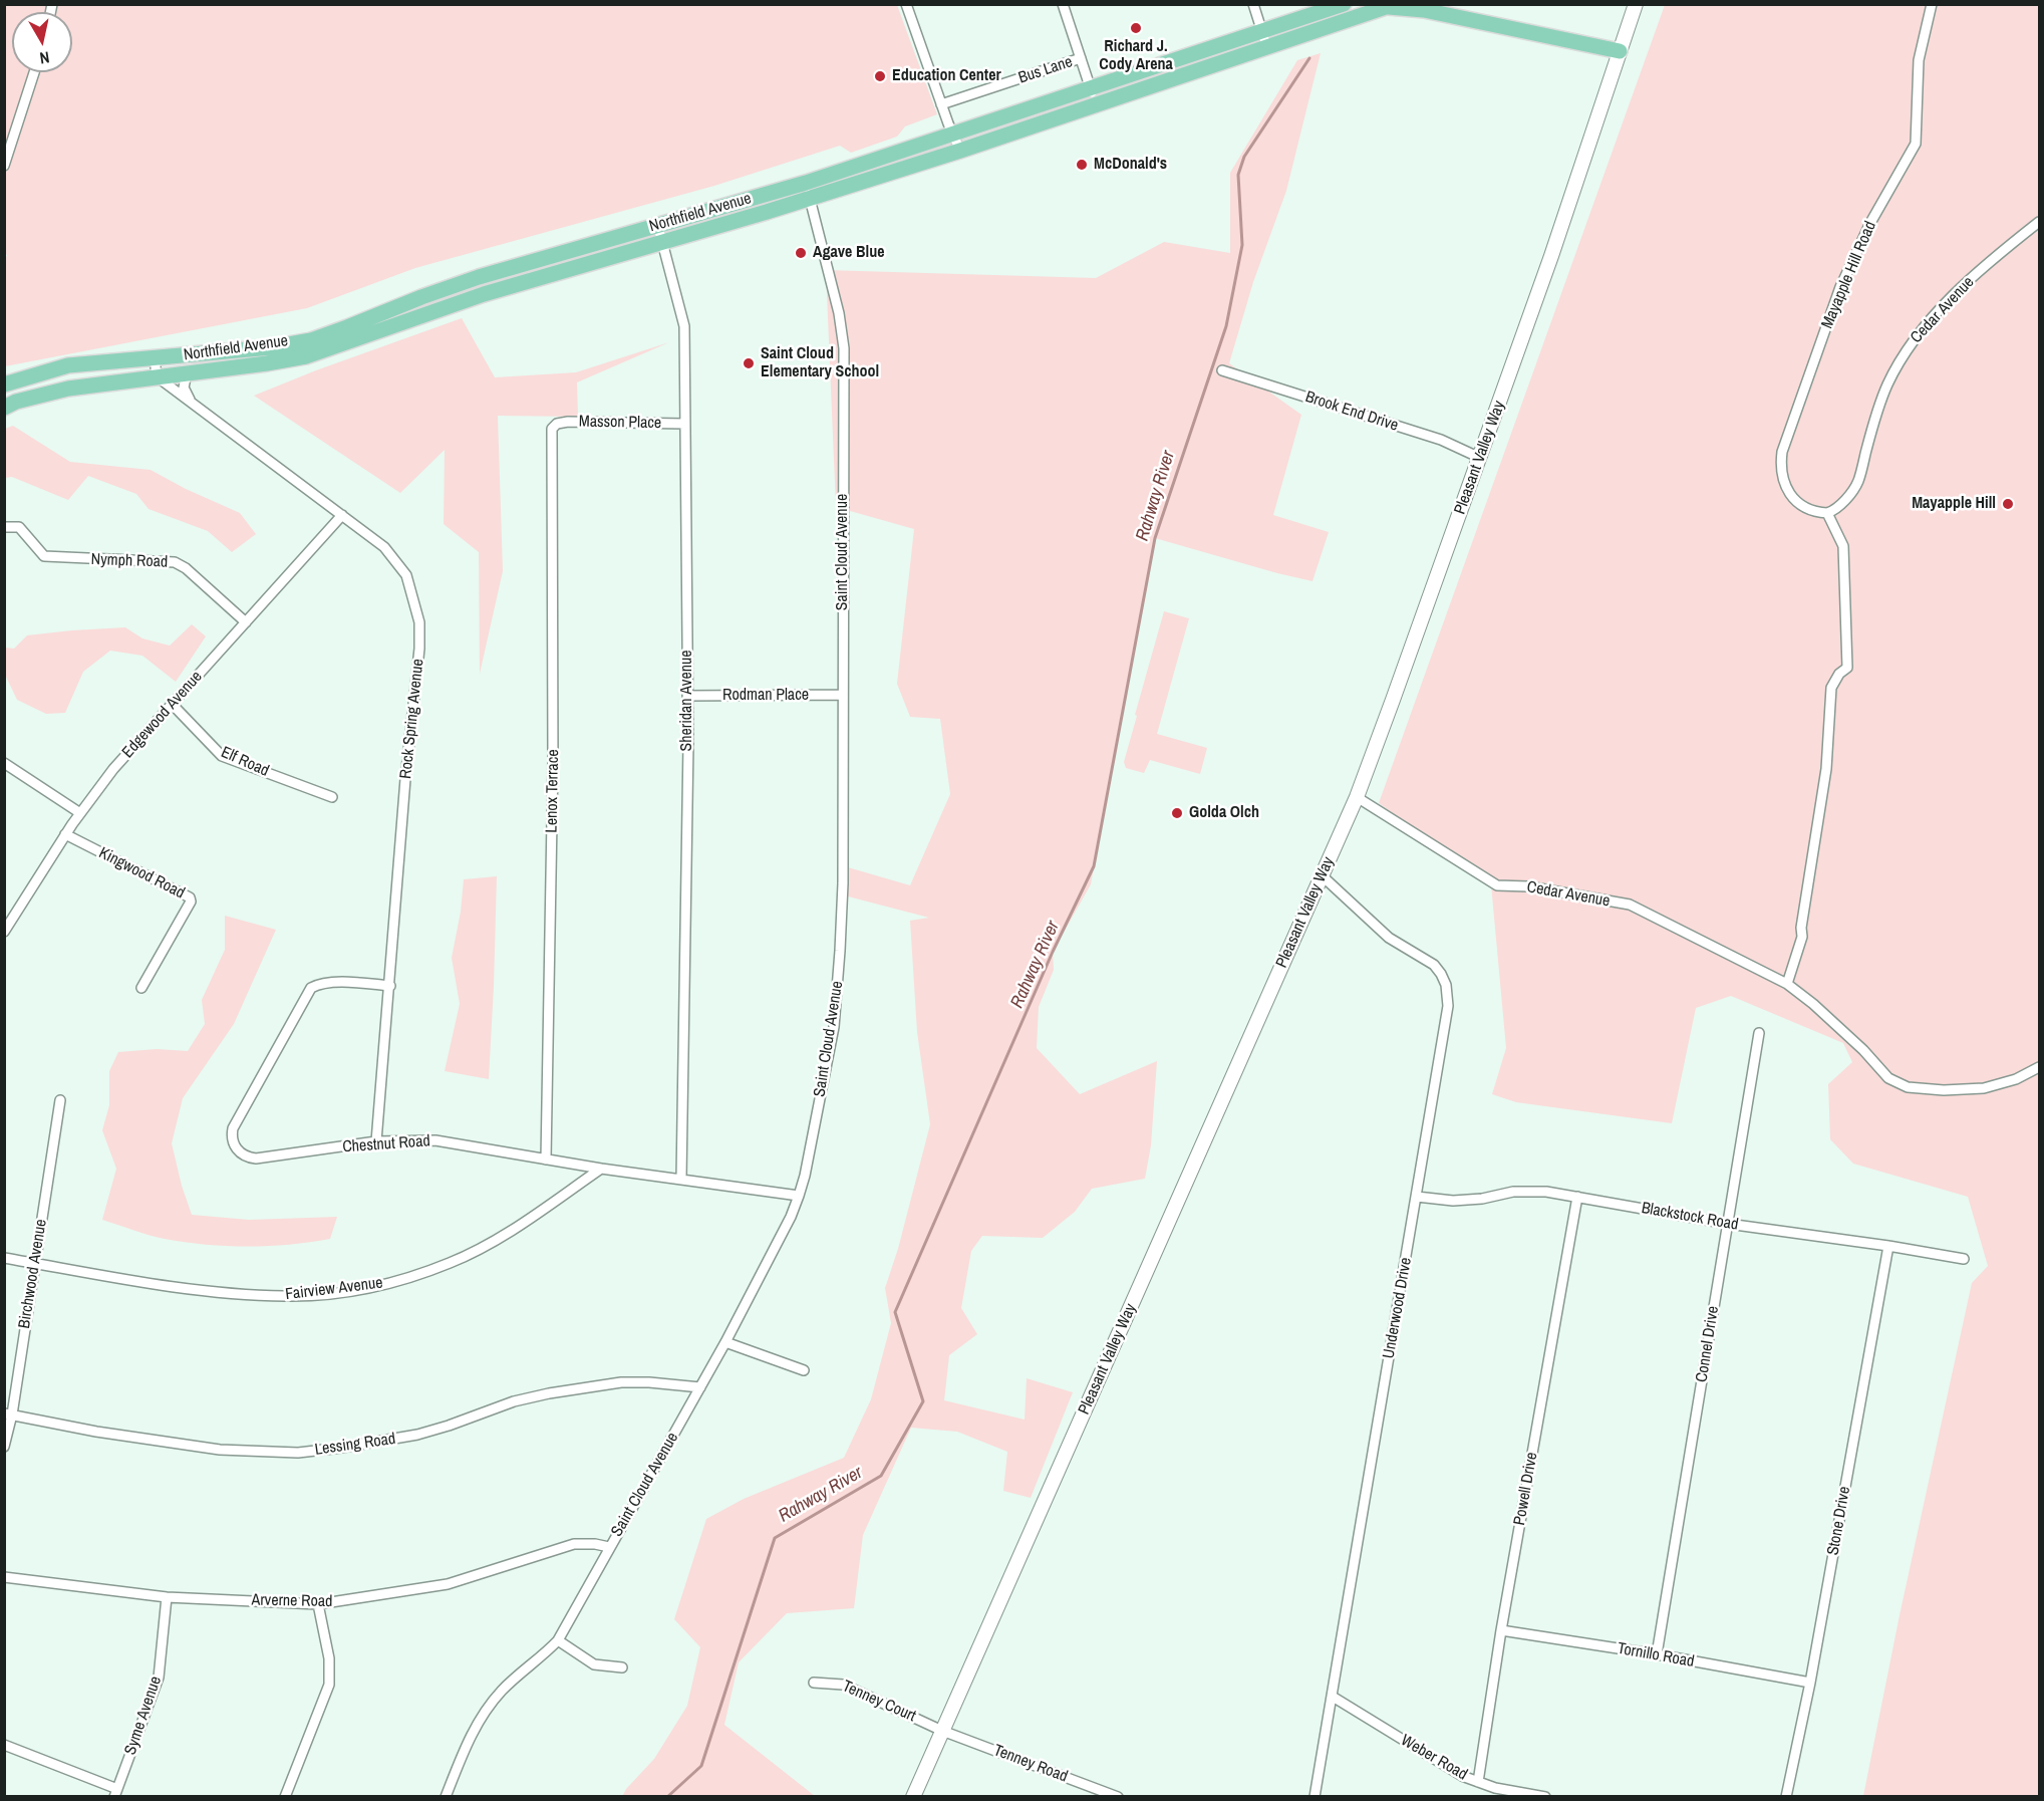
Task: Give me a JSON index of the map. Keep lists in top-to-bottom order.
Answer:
{
  "streets": {
    "main road": ["Northfield Avenue", "Pleasant Valley Way"],
    "street": [
      "Bus Lane",
      "Mayapple Hill Road",
      "Cedar Avenue",
      "Brook End Drive",
      "Masson Place",
      "Saint Cloud Avenue",
      "Nymph Road",
      "Rodman Place",
      "Sheridan Avenue",
      "Edgewood Avenue",
      "Rock Spring Avenue",
      "Elf Road",
      "Lenox Terrace",
      "Kingwood Road",
      "Chestnut Road",
      "Blackstock Road",
      "Birchwood Avenue",
      "Fairview Avenue",
      "Underwood Drive",
      "Connel Drive",
      "Lessing Road",
      "Powell Drive",
      "Stone Drive",
      "Arverne Road",
      "Tornillo Road",
      "Tenney Court",
      "Syme Avenue",
      "Weber Road",
      "Tenney Road"
    ]
  },
  "crossings": [
    ["Northfield Avenue", "Saint Cloud Avenue"],
    ["Northfield Avenue", "Sheridan Avenue"],
    ["Northfield Avenue", "Rock Spring Avenue"],
    ["Mayapple Hill Road", "Cedar Avenue"],
    ["Cedar Avenue", "Pleasant Valley Way"],
    ["Brook End Drive", "Pleasant Valley Way"],
    ["Masson Place", "Sheridan Avenue"],
    ["Masson Place", "Lenox Terrace"],
    ["Pleasant Valley Way", "Underwood Drive"],
    ["Pleasant Valley Way", "Tenney Court"],
    ["Pleasant Valley Way", "Tenney Road"],
    ["Saint Cloud Avenue", "Rodman Place"],
    ["Saint Cloud Avenue", "Chestnut Road"],
    ["Saint Cloud Avenue", "Lessing Road"],
    ["Saint Cloud Avenue", "Arverne Road"],
    ["Nymph Road", "Edgewood Avenue"],
    ["Rodman Place", "Sheridan Avenue"],
    ["Sheridan Avenue", "Chestnut Road"],
    ["Edgewood Avenue", "Rock Spring Avenue"],
    ["Edgewood Avenue", "Elf Road"],
    ["Edgewood Avenue", "Kingwood Road"],
    ["Rock Spring Avenue", "Chestnut Road"],
    ["Lenox Terrace", "Chestnut Road"],
    ["Chestnut Road", "Fairview Avenue"],
    ["Blackstock Road", "Underwood Drive"],
    ["Blackstock Road", "Connel Drive"],
    ["Blackstock Road", "Powell Drive"],
    ["Blackstock Road", "Stone Drive"],
    ["Birchwood Avenue", "Fairview Avenue"],
    ["Birchwood Avenue", "Lessing Road"],
    ["Underwood Drive", "Weber Road"],
    ["Connel Drive", "Tornillo Road"],
    ["Powell Drive", "Tornillo Road"],
    ["Powell Drive", "Weber Road"],
    ["Stone Drive", "Tornillo Road"],
    ["Arverne Road", "Syme Avenue"],
    ["Tenney Court", "Tenney Road"]
  ],
  "water": ["Rahway River"],
  "places": [
    "Richard J. Cody Arena",
    "Education Center",
    "McDonald's",
    "Agave Blue",
    "Saint Cloud Elementary School",
    "Mayapple Hill",
    "Golda Olch"
  ],
  "north": "bottom"
}
